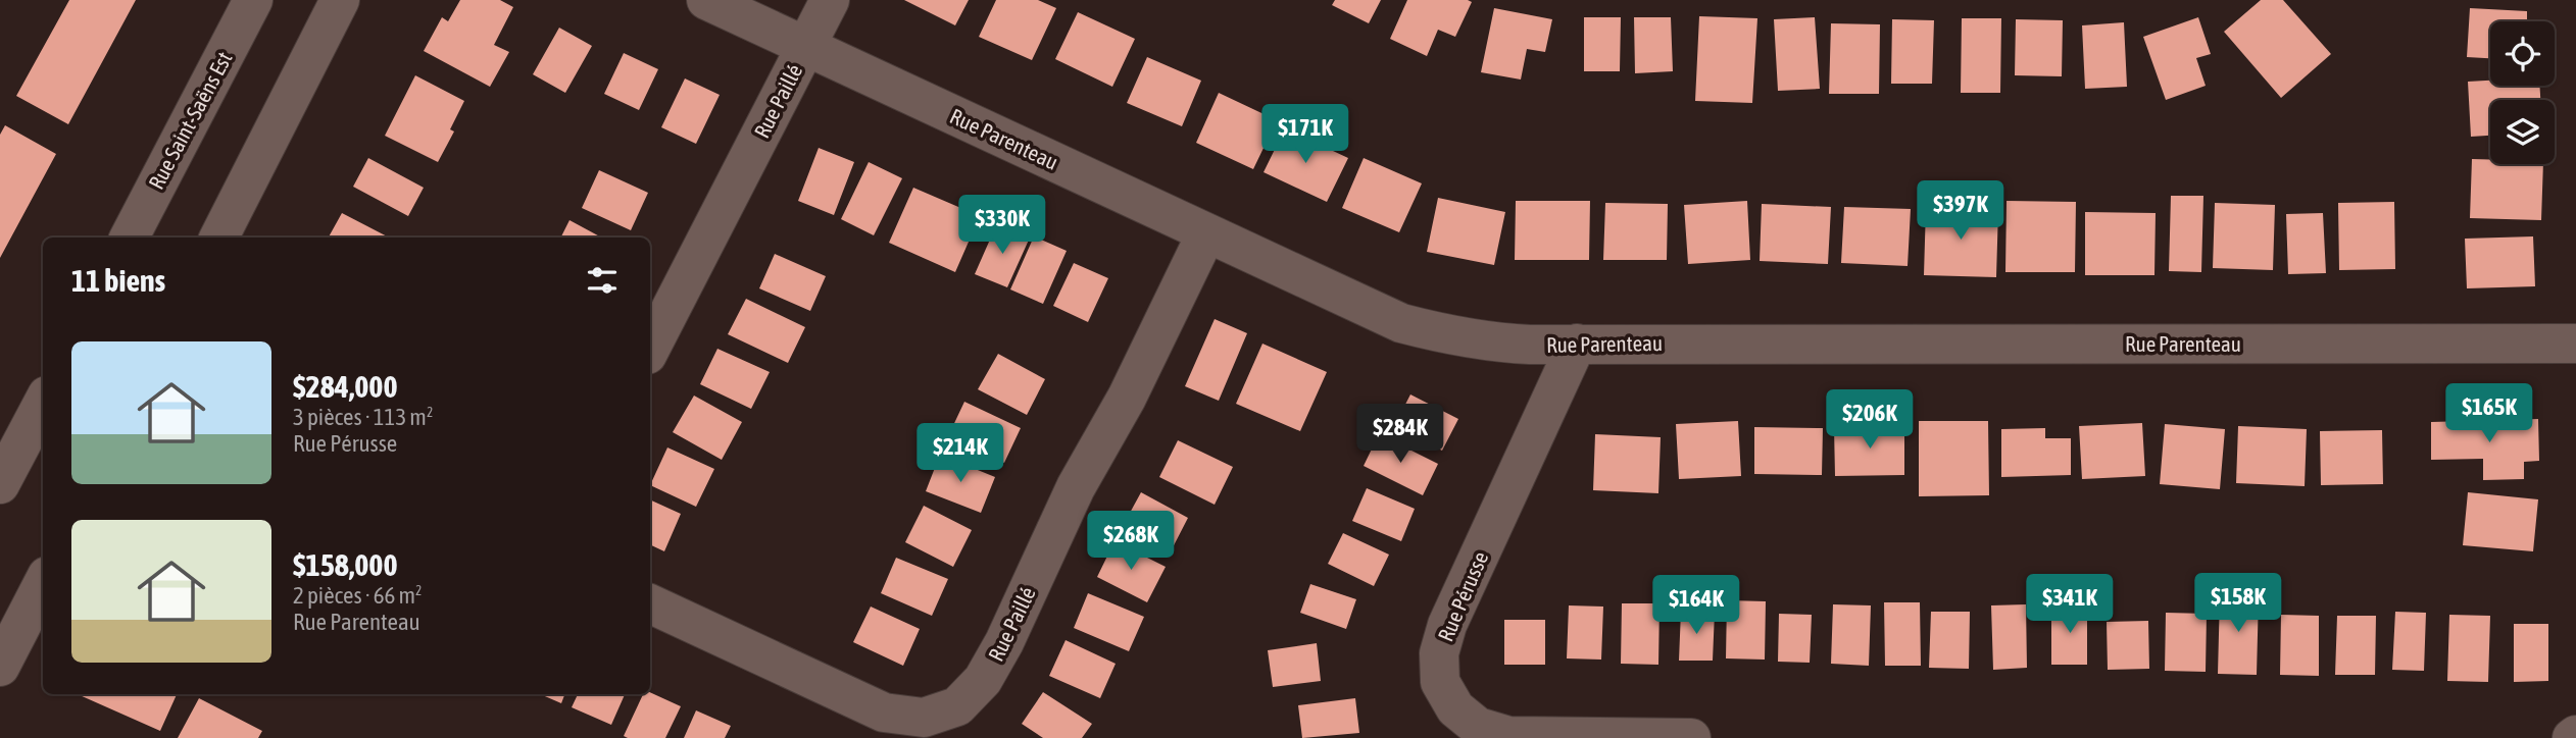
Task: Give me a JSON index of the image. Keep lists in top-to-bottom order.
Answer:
{
  "streets": {
    "street": [
      "Rue Paillé",
      "Rue Saint-Saëns Est",
      "Rue Parenteau",
      "Rue Pérusse"
    ]
  },
  "crossings": [
    ["Rue Paillé", "Rue Parenteau"],
    ["Rue Parenteau", "Rue Pérusse"]
  ],
  "page": {
    "price": [
      "$171K",
      "$397K",
      "$330K",
      "$165K",
      "$206K",
      "$284K",
      "$214K",
      "$268K",
      "$158K",
      "$341K",
      "$164K"
    ],
    "heading": "11 biens",
    "list": [
      {
        "name": "$284,000",
        "note": "3 pièces · 113 m² · Rue Pérusse"
      },
      {
        "name": "$158,000",
        "note": "2 pièces · 66 m² · Rue Parenteau"
      }
    ]
  }
}
